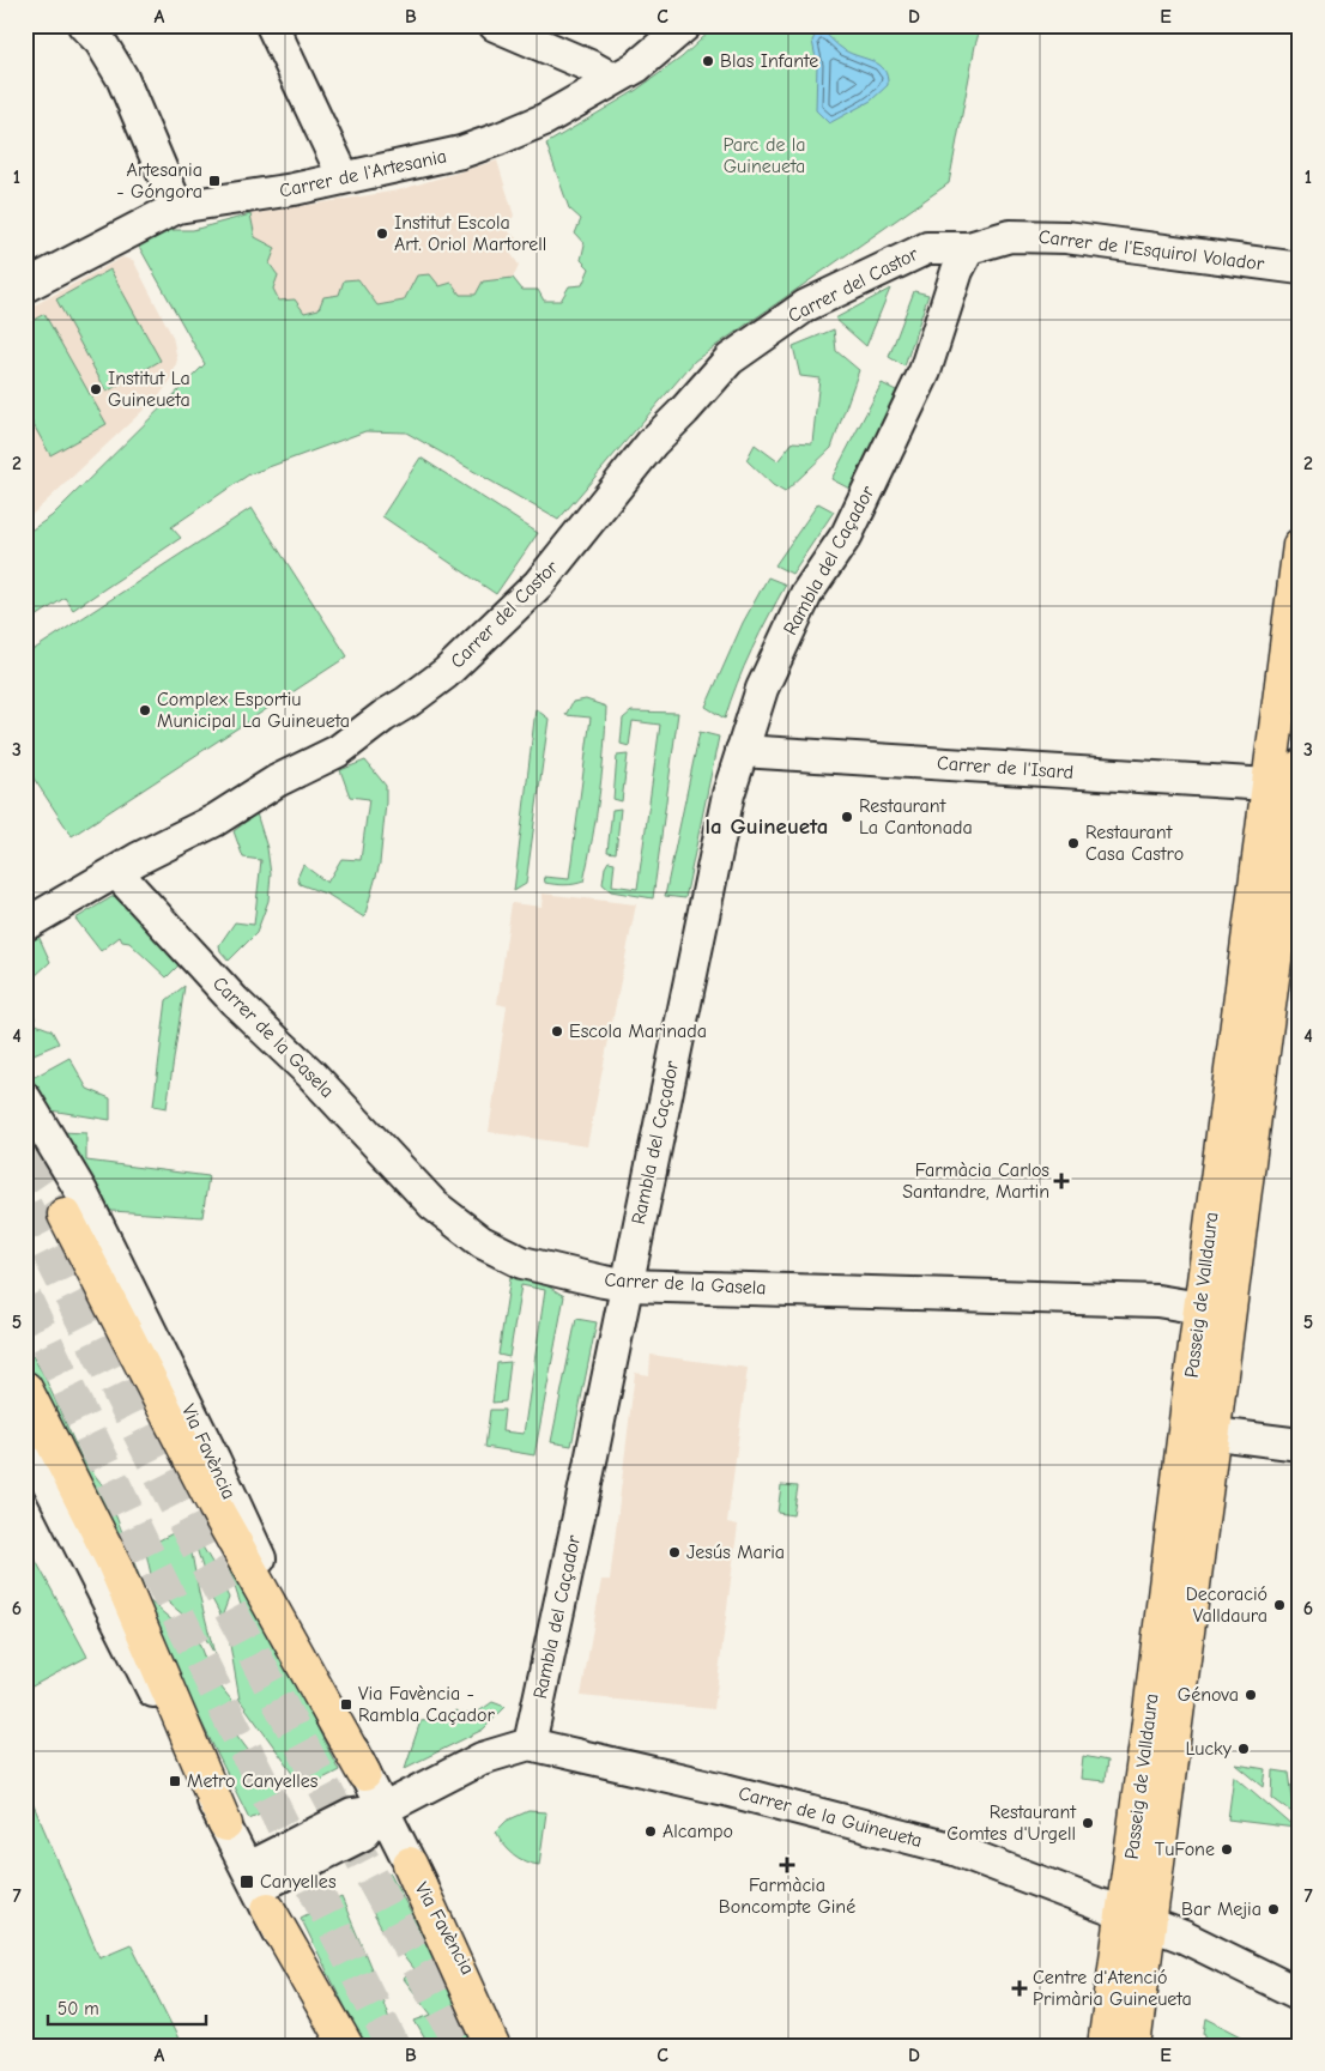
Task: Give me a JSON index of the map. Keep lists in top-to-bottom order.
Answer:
{
  "streets": {
    "main road": ["Passeig de Valldaura"],
    "street": [
      "Carrer de l'Artesania",
      "Carrer de l'Esquirol Volador",
      "Carrer del Castor",
      "Rambla del Caçador",
      "Carrer de l'Isard",
      "Carrer de la Gasela",
      "Via Favència",
      "Carrer de la Guineueta"
    ]
  },
  "crossings": [
    ["Carrer de l'Esquirol Volador", "Carrer del Castor"],
    ["Carrer de l'Esquirol Volador", "Rambla del Caçador"],
    ["Carrer del Castor", "Rambla del Caçador"],
    ["Carrer del Castor", "Carrer de la Gasela"],
    ["Rambla del Caçador", "Carrer de l'Isard"],
    ["Rambla del Caçador", "Carrer de la Gasela"],
    ["Rambla del Caçador", "Carrer de la Guineueta"],
    ["Carrer de l'Isard", "Passeig de Valldaura"],
    ["Carrer de la Gasela", "Passeig de Valldaura"],
    ["Passeig de Valldaura", "Carrer de la Guineueta"]
  ],
  "districts": ["la Guineueta"],
  "parks": ["Parc de la Guineueta"],
  "places": {
    "other": [
      "Blas Infante",
      "Institut Escola Art. Oriol Martorell",
      "Institut La Guineueta",
      "Complex Esportiu Municipal La Guineueta",
      "Restaurant La Cantonada",
      "Restaurant Casa Castro",
      "Escola Marinada",
      "Jesús Maria",
      "Decoració Valldaura",
      "Génova",
      "Lucky",
      "Restaurant Comtes d'Urgell",
      "Alcampo",
      "TuFone",
      "Bar Mejia"
    ],
    "transit": [
      "Artesania - Góngora",
      "Via Favència - Rambla Caçador",
      "Metro Canyelles",
      "Canyelles"
    ],
    "health": ["Farmàcia Carlos Santandre, Martin", "Farmàcia Boncompte Giné", "Centre d'Atenció Primària Guineueta"]
  },
  "scale_bar": "50 m",
  "grid": {
    "columns": [
      "A",
      "B",
      "C",
      "D",
      "E"
    ],
    "rows": [
      "1",
      "2",
      "3",
      "4",
      "5",
      "6",
      "7"
    ]
  }
}
